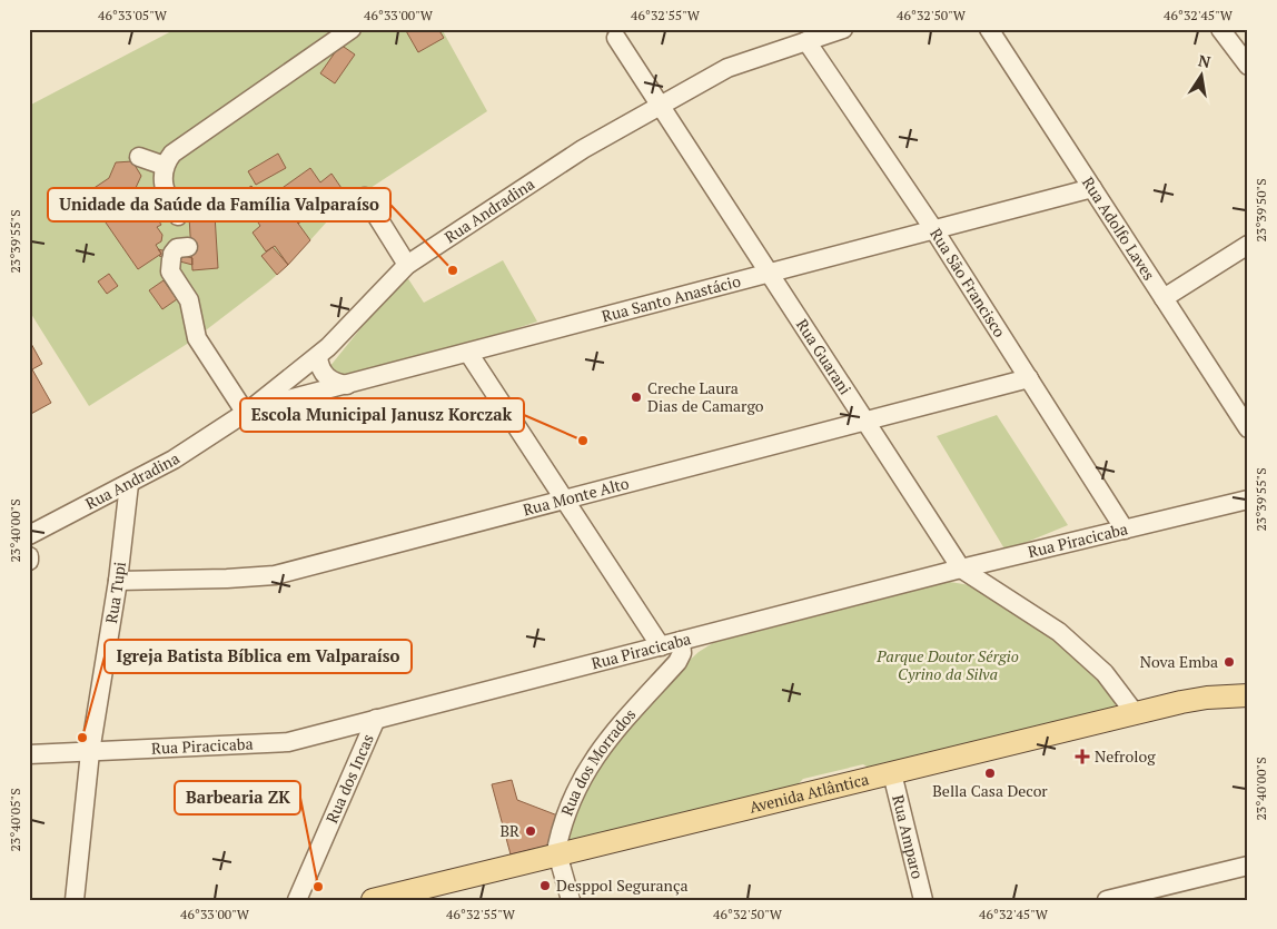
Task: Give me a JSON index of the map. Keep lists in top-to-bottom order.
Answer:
{
  "streets": {
    "main road": ["Avenida Atlântica"],
    "street": [
      "Rua Andradina",
      "Rua Adolfo Laves",
      "Rua São Francisco",
      "Rua Santo Anastácio",
      "Rua Guarani",
      "Rua Monte Alto",
      "Rua Piracicaba",
      "Rua Tupi",
      "Rua dos Morrados",
      "Rua dos Incas",
      "Rua Amparo"
    ]
  },
  "crossings": [
    ["Rua Andradina", "Rua São Francisco"],
    ["Rua Andradina", "Rua Santo Anastácio"],
    ["Rua Andradina", "Rua Guarani"],
    ["Rua Andradina", "Rua Tupi"],
    ["Rua Adolfo Laves", "Rua Santo Anastácio"],
    ["Rua São Francisco", "Rua Santo Anastácio"],
    ["Rua São Francisco", "Rua Monte Alto"],
    ["Rua São Francisco", "Rua Piracicaba"],
    ["Rua Santo Anastácio", "Rua Guarani"],
    ["Rua Guarani", "Rua Monte Alto"],
    ["Rua Guarani", "Rua Piracicaba"],
    ["Rua Guarani", "Avenida Atlântica"],
    ["Rua Monte Alto", "Rua Tupi"],
    ["Rua Piracicaba", "Rua Tupi"],
    ["Rua Piracicaba", "Rua dos Morrados"],
    ["Rua Piracicaba", "Rua dos Incas"],
    ["Rua dos Morrados", "Avenida Atlântica"],
    ["Avenida Atlântica", "Rua Amparo"]
  ],
  "parks": ["Parque Doutor Sérgio Cyrino da Silva"],
  "places": {
    "other": [
      "Unidade da Saúde da Família Valparaíso",
      "Creche Laura Dias de Camargo",
      "Escola Municipal Janusz Korczak",
      "Nova Emba",
      "Igreja Batista Bíblica em Valparaíso",
      "Bella Casa Decor",
      "BR",
      "Desppol Segurança",
      "Barbearia ZK"
    ],
    "health": ["Nefrolog"]
  },
  "north": "top",
  "coordinates": [
    "46°33'05\"W",
    "46°33'00\"W",
    "46°32'55\"W",
    "46°32'50\"W",
    "46°32'45\"W",
    "23°39'50\"S",
    "23°39'55\"S",
    "23°40'00\"S",
    "23°40'05\"S"
  ]
}
